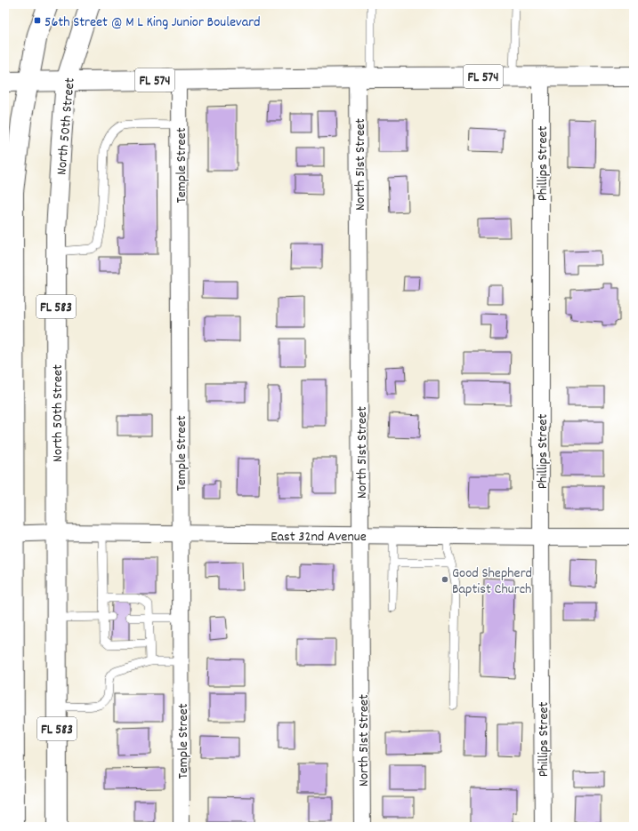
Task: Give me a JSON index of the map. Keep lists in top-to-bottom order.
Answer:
{
  "streets": {
    "main road": ["FL 574", "North 50th Street", "FL 583"],
    "street": [
      "Phillips Street",
      "North 51st Street",
      "Temple Street",
      "East 32nd Avenue"
    ]
  },
  "crossings": [
    ["FL 574", "North 50th Street"],
    ["FL 574", "Phillips Street"],
    ["FL 574", "North 51st Street"],
    ["FL 574", "Temple Street"],
    ["North 50th Street", "East 32nd Avenue"],
    ["Phillips Street", "East 32nd Avenue"],
    ["North 51st Street", "East 32nd Avenue"],
    ["Temple Street", "East 32nd Avenue"]
  ],
  "places": {
    "transit": ["56th Street @ M L King Junior Boulevard"],
    "other": ["Good Shepherd Baptist Church"]
  }
}
